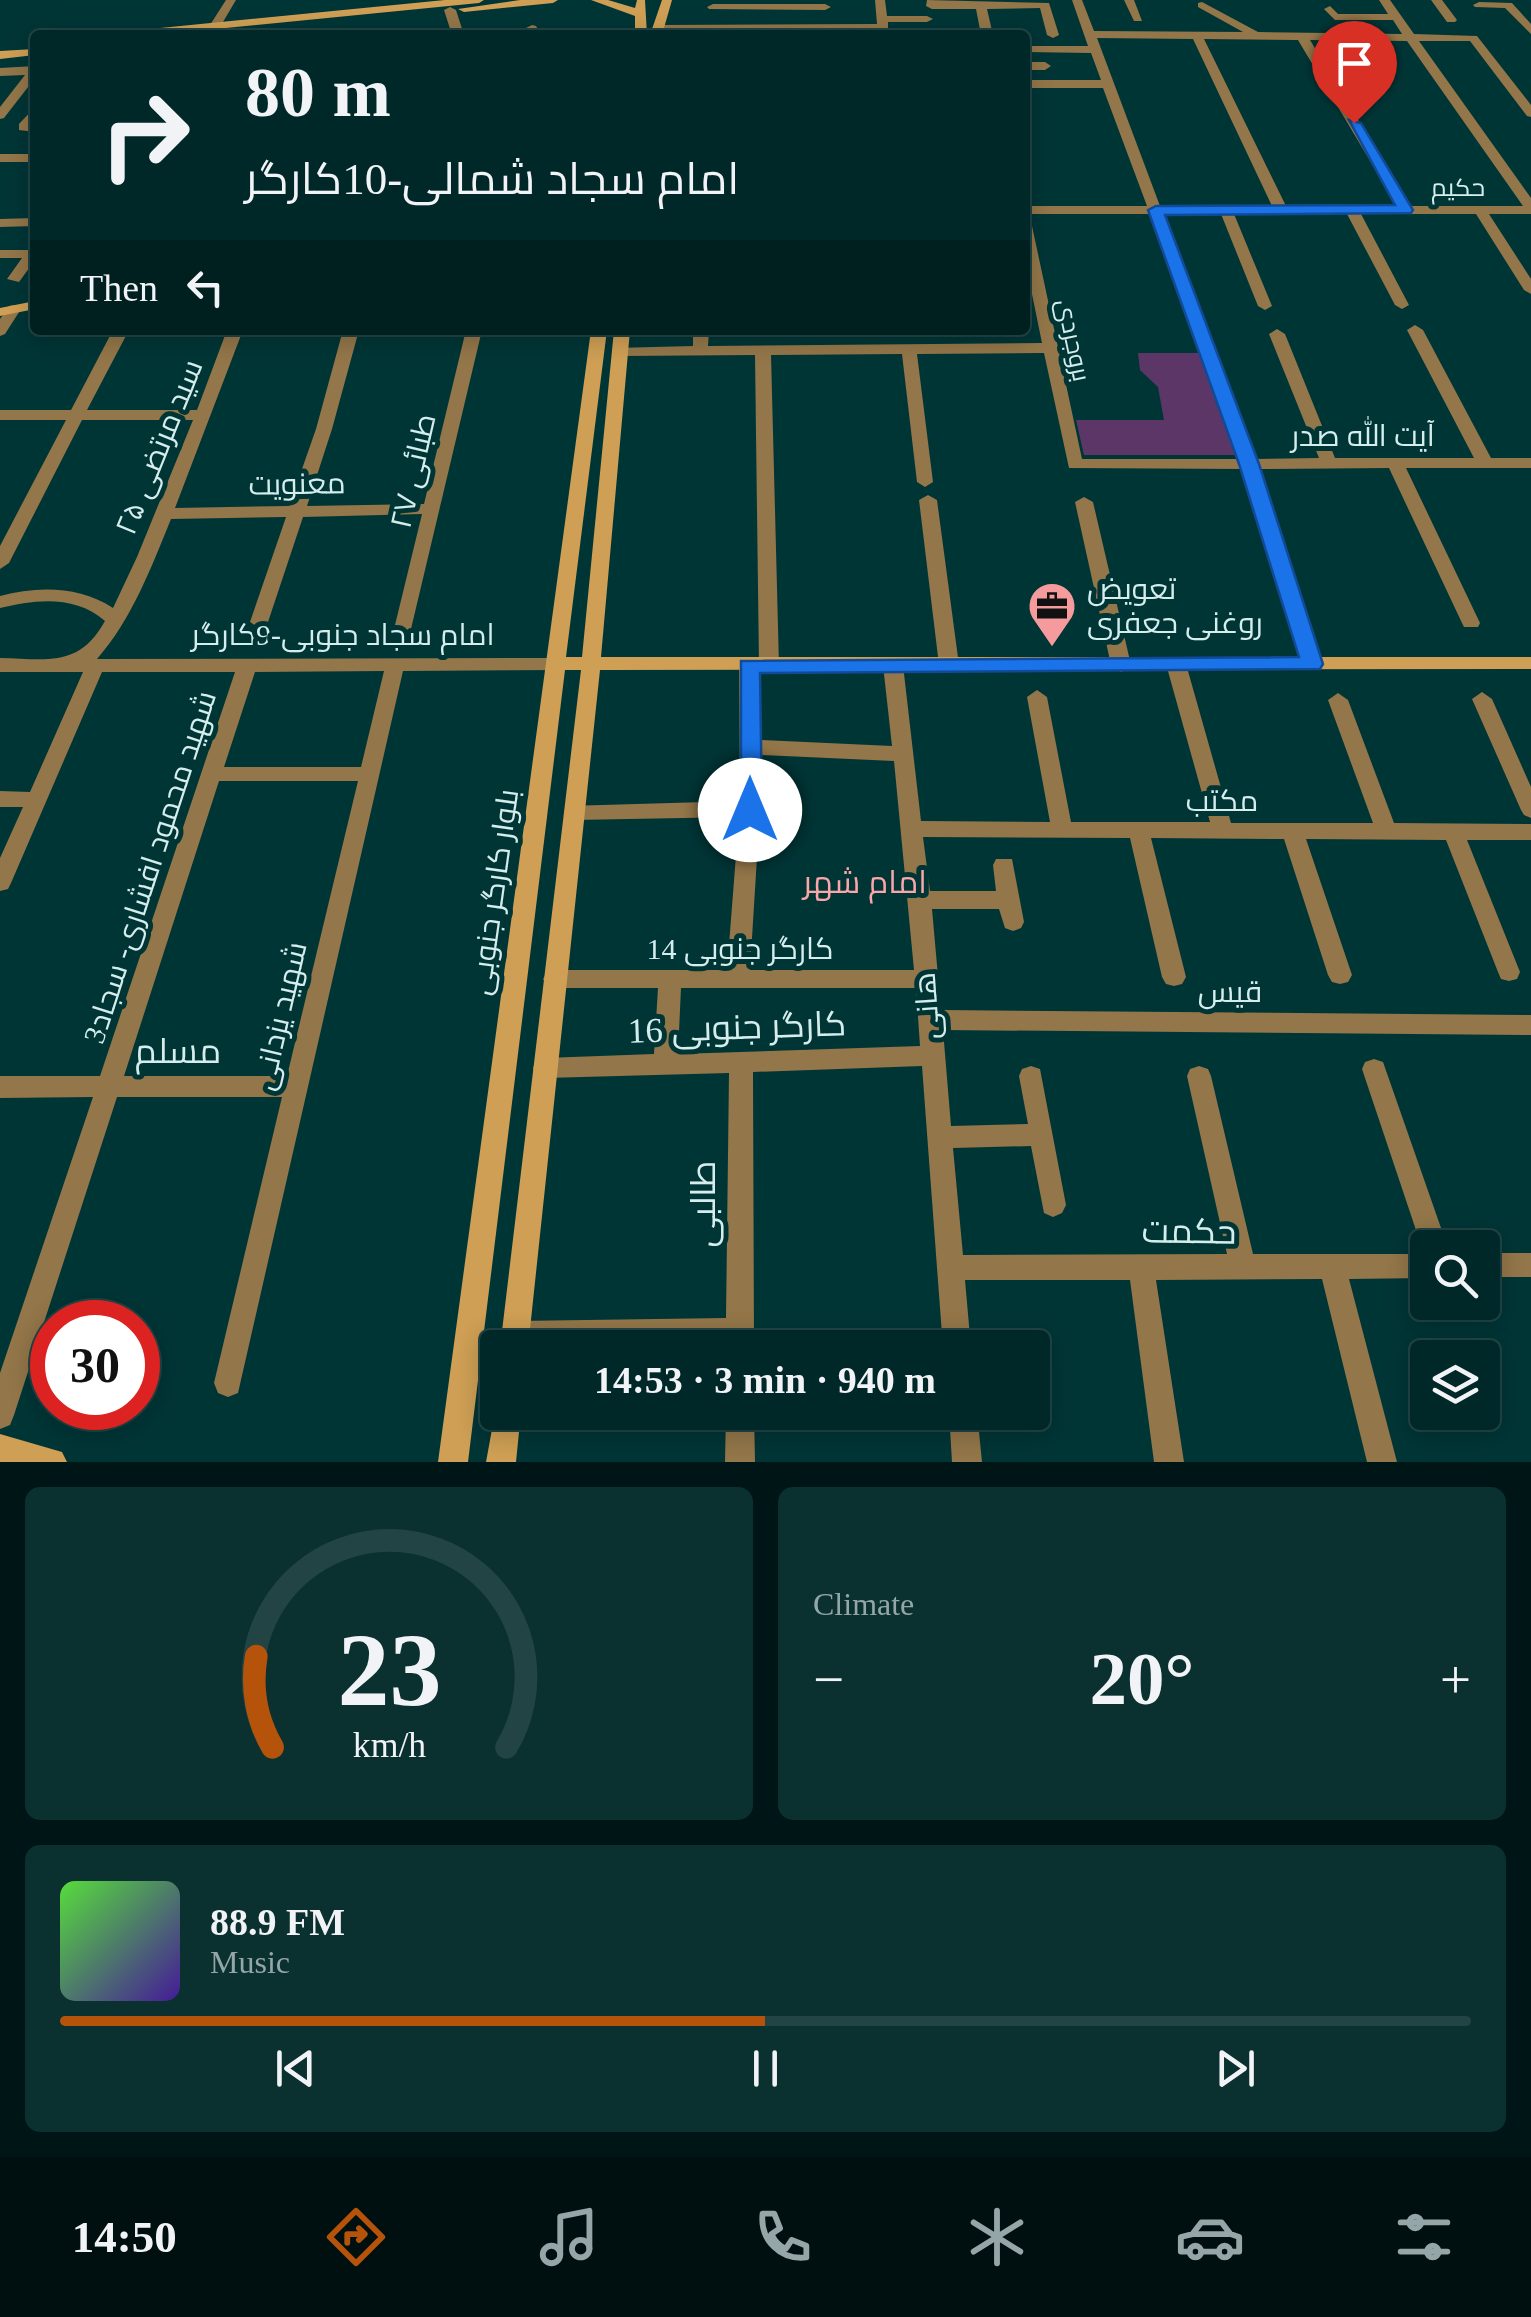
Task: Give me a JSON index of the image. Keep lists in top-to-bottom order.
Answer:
{
  "streets": {
    "main road": ["بلوار کارگر جنوبی"],
    "street": [
      "حکیم",
      "بروجردی",
      "آیت الله صدر",
      "۲۵ سید مرتضی",
      "طبائی ۲۷",
      "معنویت",
      "امام سجاد جنوبی-9کارگر",
      "مکتب",
      "شهید محمود افشاری- سجاد3",
      "کارگر جنوبی 14",
      "قیس",
      "هانی",
      "شهید یزدانی",
      "کارگر جنوبی 16",
      "مسلم",
      "طالبی",
      "حکمت"
    ]
  },
  "crossings": [
    ["بروجردی", "آیت الله صدر"],
    ["۲۵ سید مرتضی", "معنویت"],
    ["طبائی ۲۷", "معنویت"],
    ["امام سجاد جنوبی-9کارگر", "شهید محمود افشاری- سجاد3"],
    ["امام سجاد جنوبی-9کارگر", "بلوار کارگر جنوبی"],
    ["امام سجاد جنوبی-9کارگر", "شهید یزدانی"],
    ["مکتب", "هانی"],
    ["شهید محمود افشاری- سجاد3", "مسلم"],
    ["کارگر جنوبی 14", "هانی"],
    ["قیس", "هانی"],
    ["هانی", "کارگر جنوبی 16"],
    ["هانی", "حکمت"],
    ["شهید یزدانی", "مسلم"],
    ["کارگر جنوبی 16", "طالبی"]
  ],
  "districts": ["امام شهر"],
  "places": {
    "office": ["تعویض روغنی جعفری"]
  },
  "page": {
    "turn": ["80 m", "امام سجاد شمالی-10کارگر"],
    "then": "Then",
    "limit": "30",
    "trip": "14:53 · 3 min · 940 m",
    "tile": "Climate",
    "heat": ["−", "20°", "+"],
    "song": ["88.9 FM", "Music"],
    "tabs": "14:50",
    "gauge": ["23", "km/h"]
  }
}
